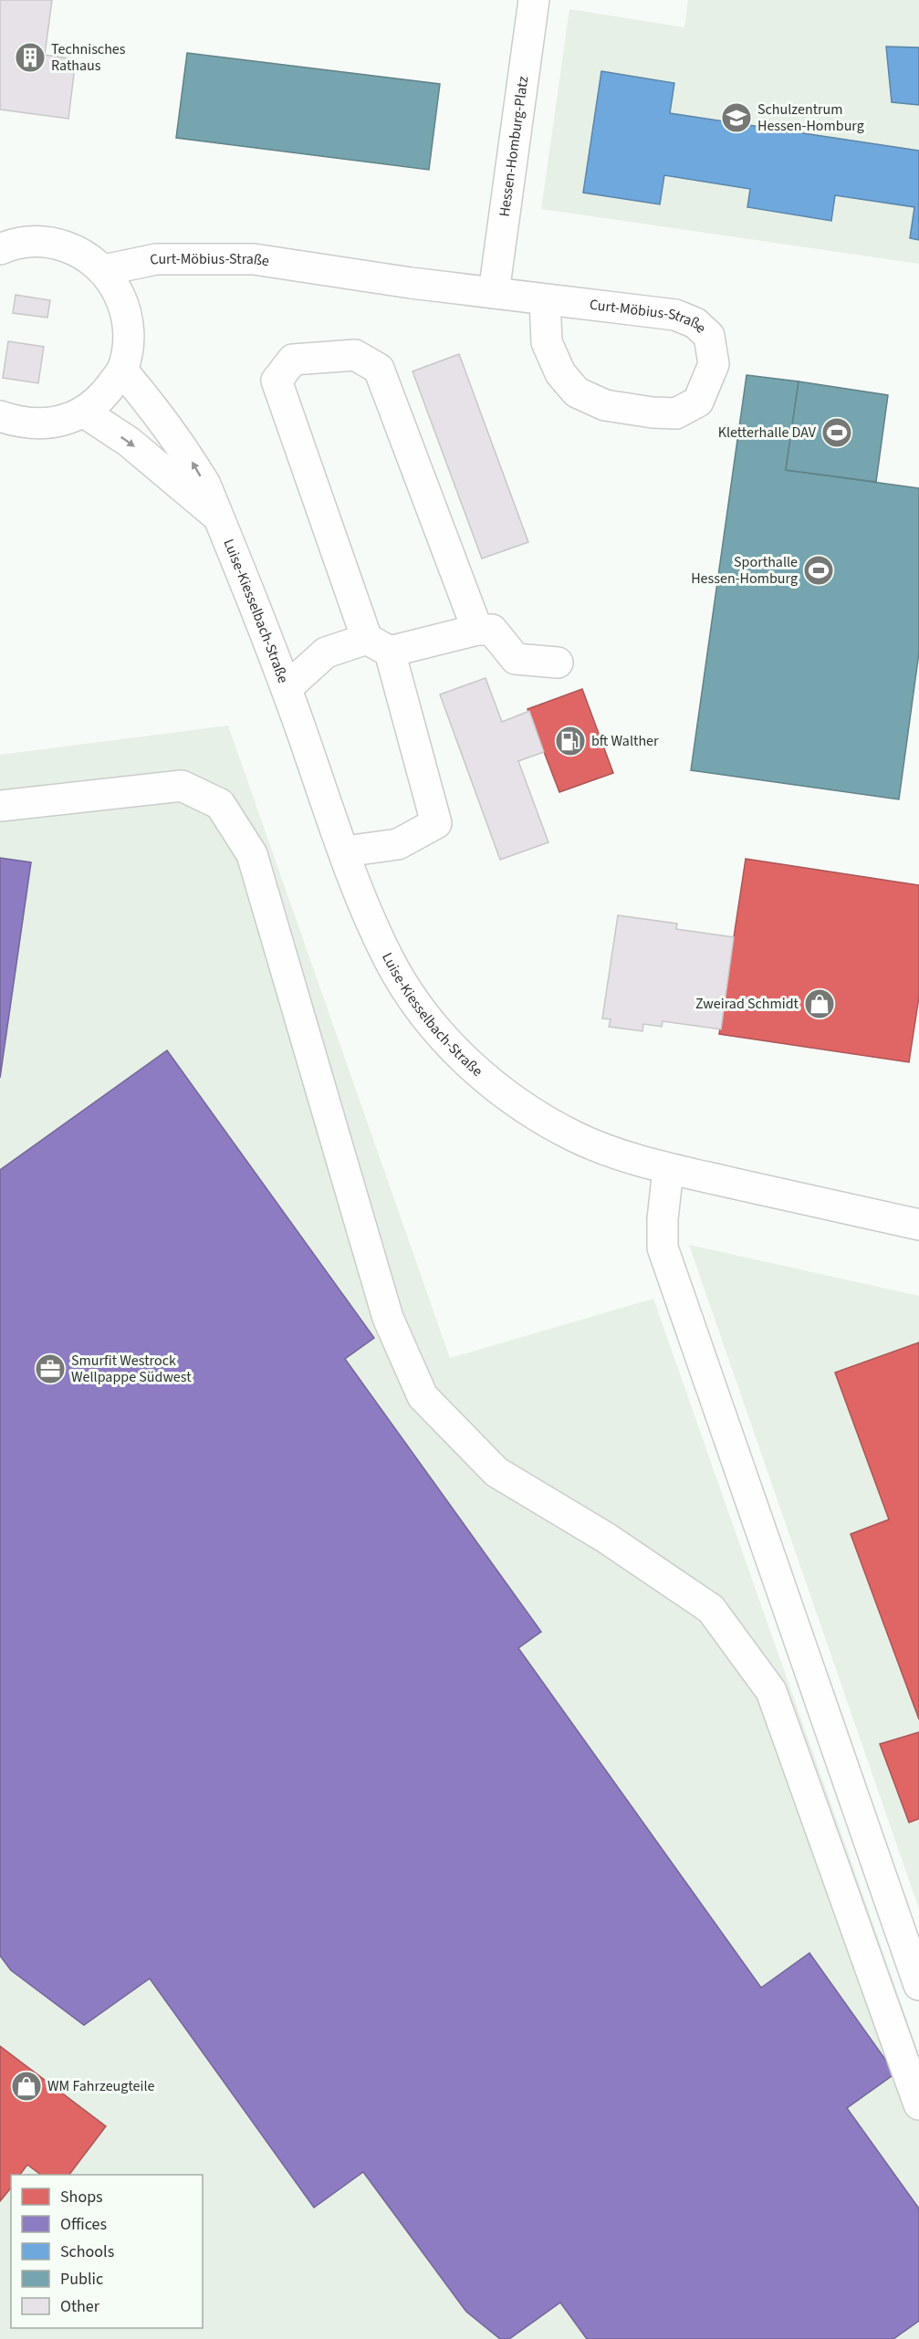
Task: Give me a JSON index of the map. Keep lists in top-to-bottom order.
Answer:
{
  "streets": {
    "street": ["Hessen-Homburg-Platz", "Curt-Möbius-Straße", "Luise-Kiesselbach-Straße"]
  },
  "crossings": [
    ["Hessen-Homburg-Platz", "Curt-Möbius-Straße"]
  ],
  "places": {
    "building": ["Technisches Rathaus"],
    "school or university": ["Schulzentrum Hessen-Homburg"],
    "sports": ["Kletterhalle DAV", "Sporthalle Hessen-Homburg"],
    "fuel station": ["bft Walther"],
    "shop": ["Zweirad Schmidt", "WM Fahrzeugteile"],
    "office": ["Smurfit Westrock Wellpappe Südwest"]
  },
  "legend": [
    "Shops",
    "Offices",
    "Schools",
    "Public",
    "Other"
  ]
}
